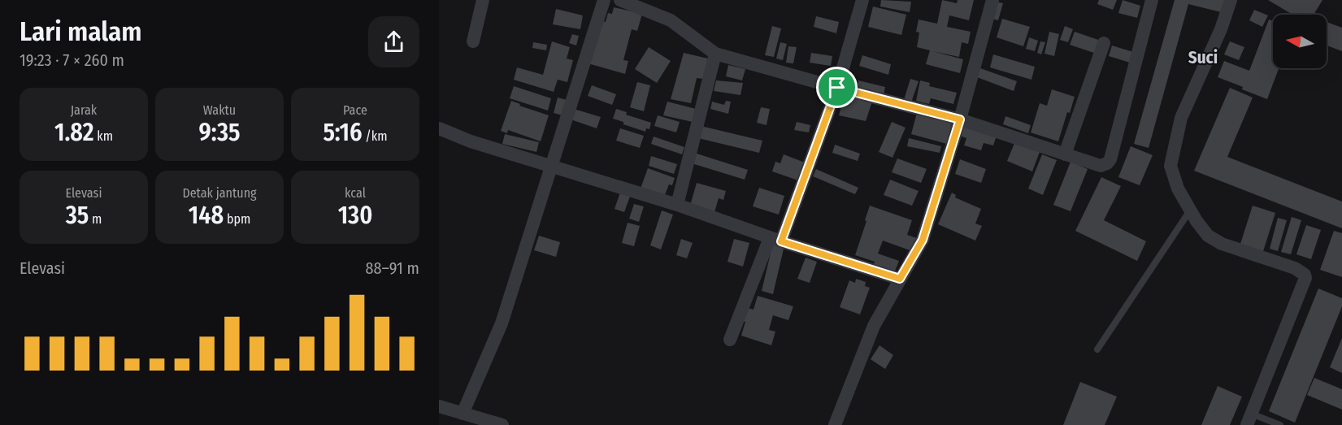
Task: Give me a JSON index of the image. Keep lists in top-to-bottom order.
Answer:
{
  "districts": ["Suci"],
  "north": "left",
  "page": {
    "heading": ["Lari malam", "19:23 · 7 × 260 m"],
    "stats": [
      ["Jarak", "1.82 km"],
      ["Waktu", "9:35"],
      ["Pace", "5:16 /km"],
      ["Elevasi", "35 m"],
      ["Detak jantung", "148 bpm"],
      ["kcal", "130"]
    ],
    "chart": ["Elevasi", "88–91 m"]
  }
}
